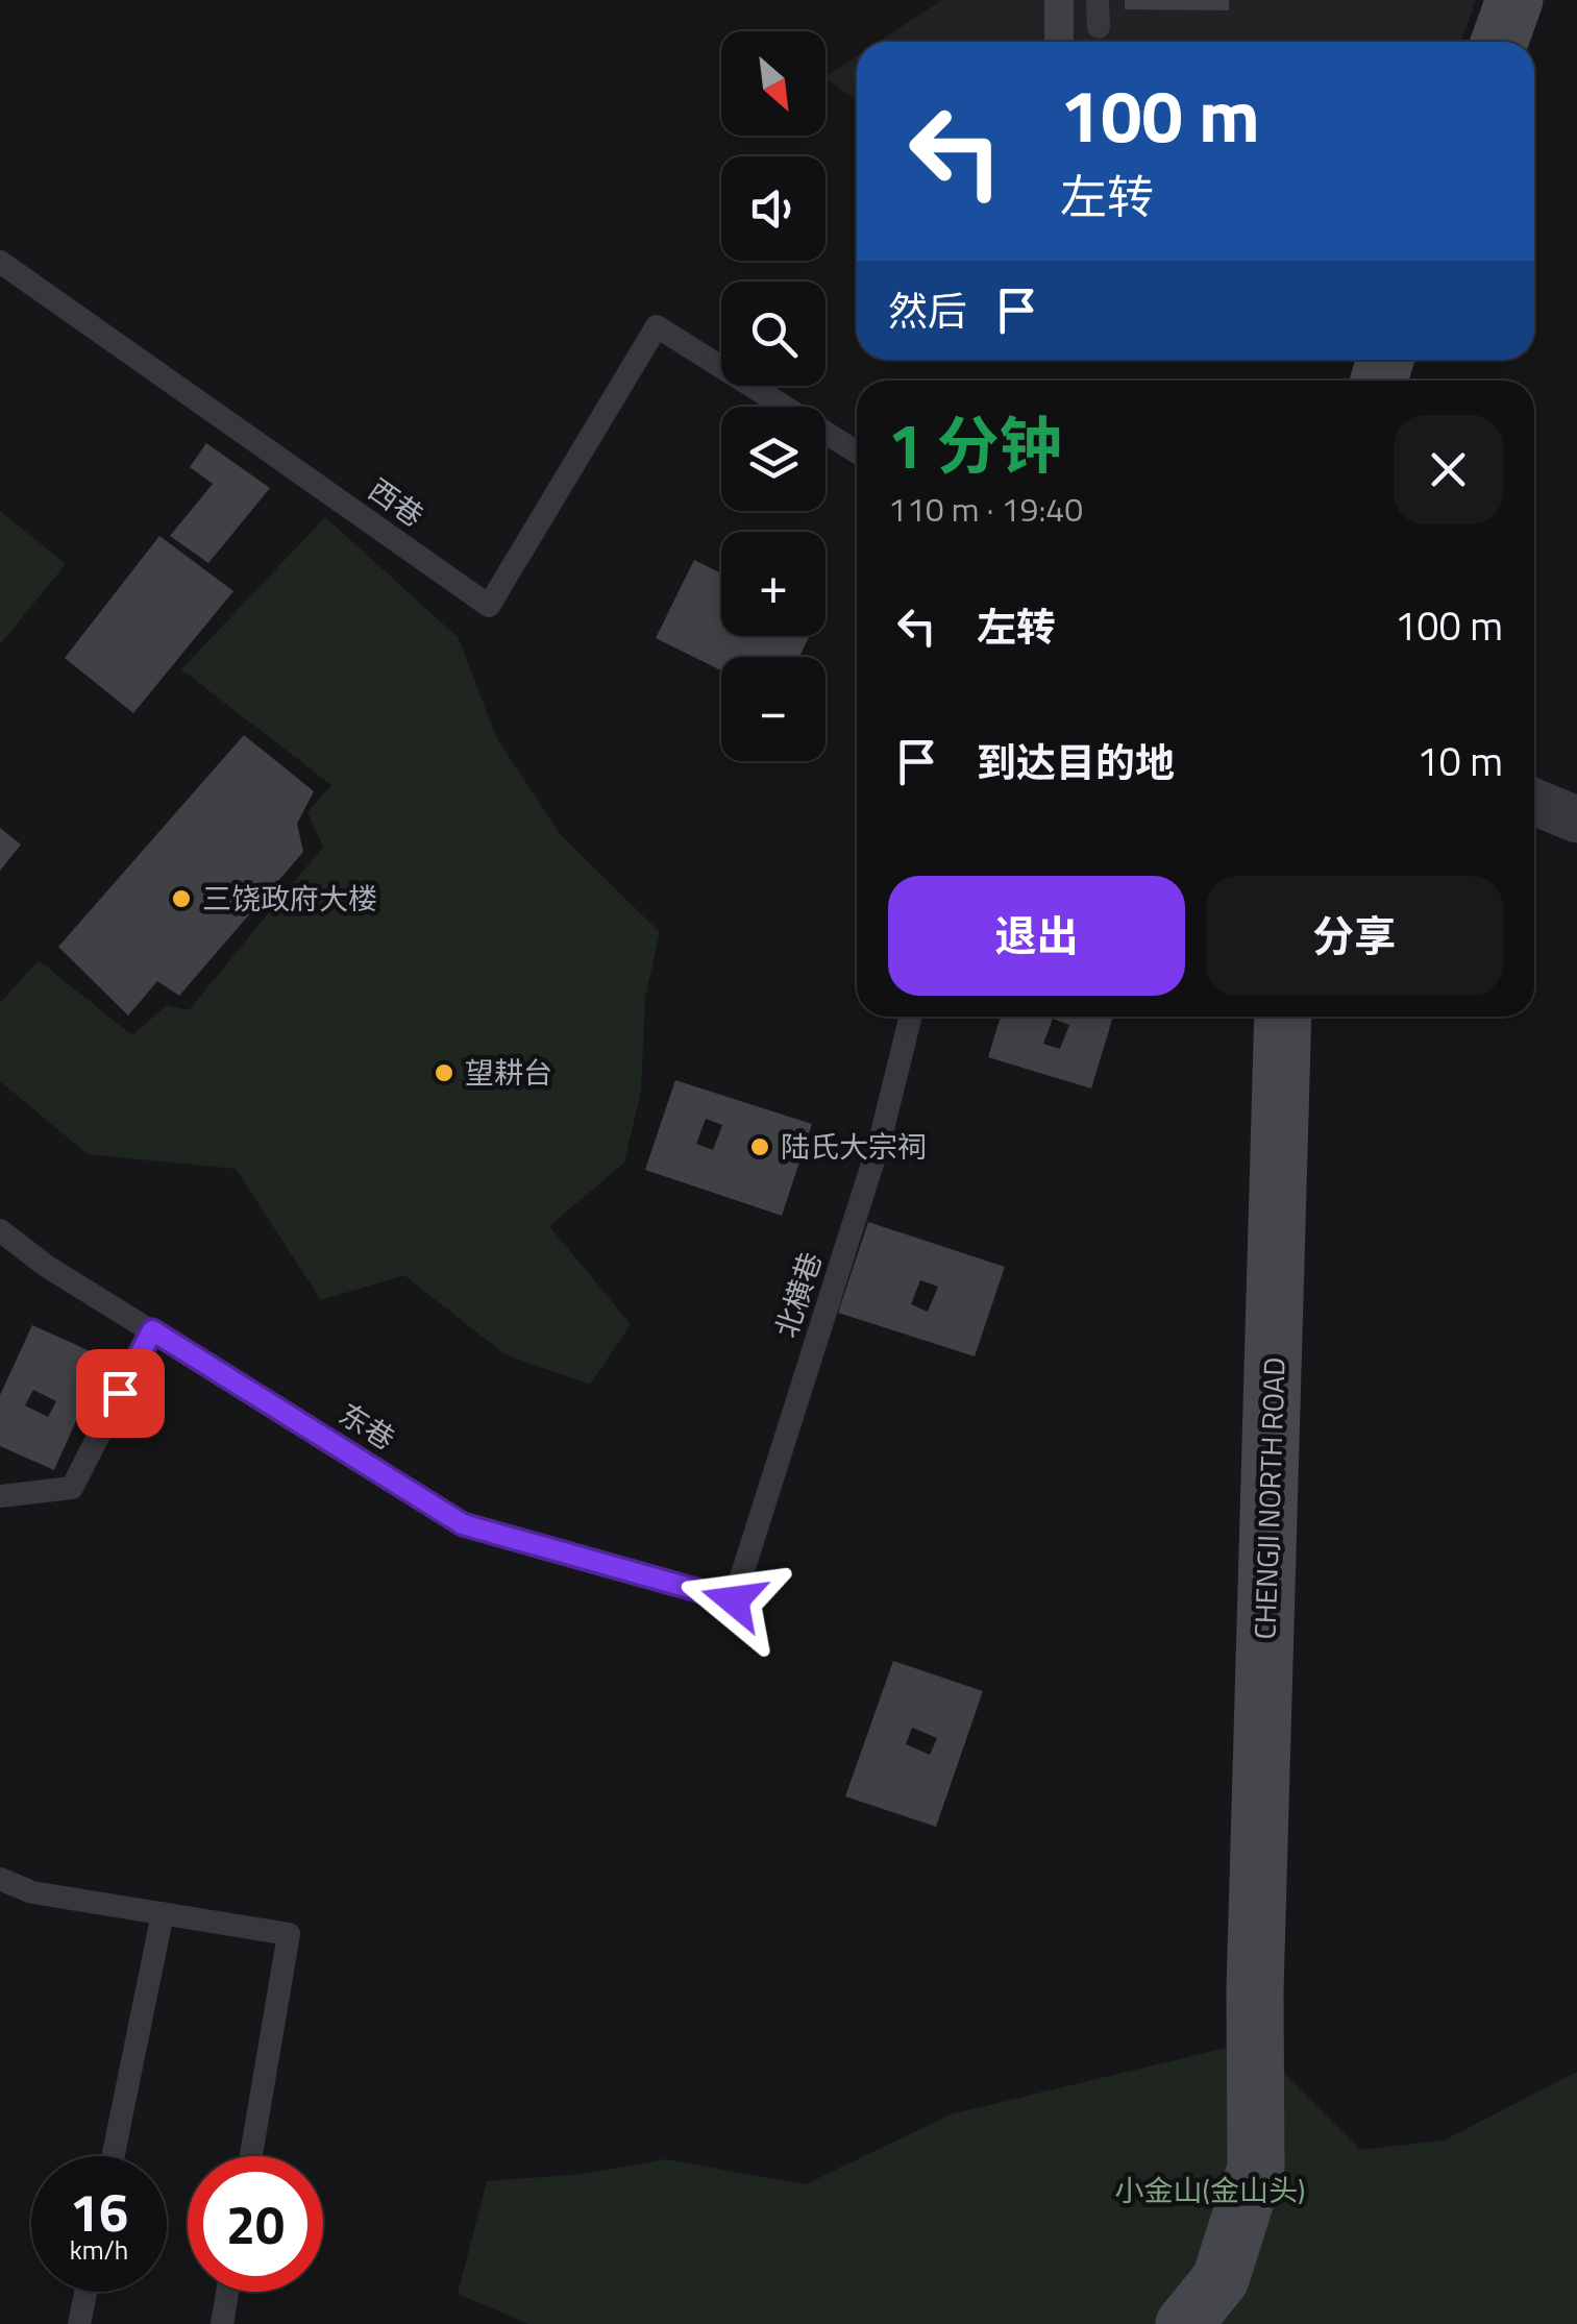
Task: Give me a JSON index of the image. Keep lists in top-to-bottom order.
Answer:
{
  "streets": {
    "street": ["CHENGJI NORTH ROAD"],
    "lane": ["西巷", "北横巷", "东巷"]
  },
  "crossings": [
    ["北横巷", "东巷"]
  ],
  "parks": ["小金山(金山头)"],
  "places": ["三饶政府大楼", "望耕台", "陆氏大宗祠"],
  "north": "bottom right",
  "page": {
    "map_buttons": ["+", "−"],
    "turn": ["100 m", "左转"],
    "then": "然后",
    "heading": ["1 分钟", "110 m · 19:40"],
    "list": [
      {
        "name": "左转",
        "value": "100 m"
      },
      {
        "name": "到达目的地",
        "value": "10 m"
      }
    ],
    "buttons": ["退出", "分享"],
    "speed": "16 km/h",
    "limit": "20"
  }
}
